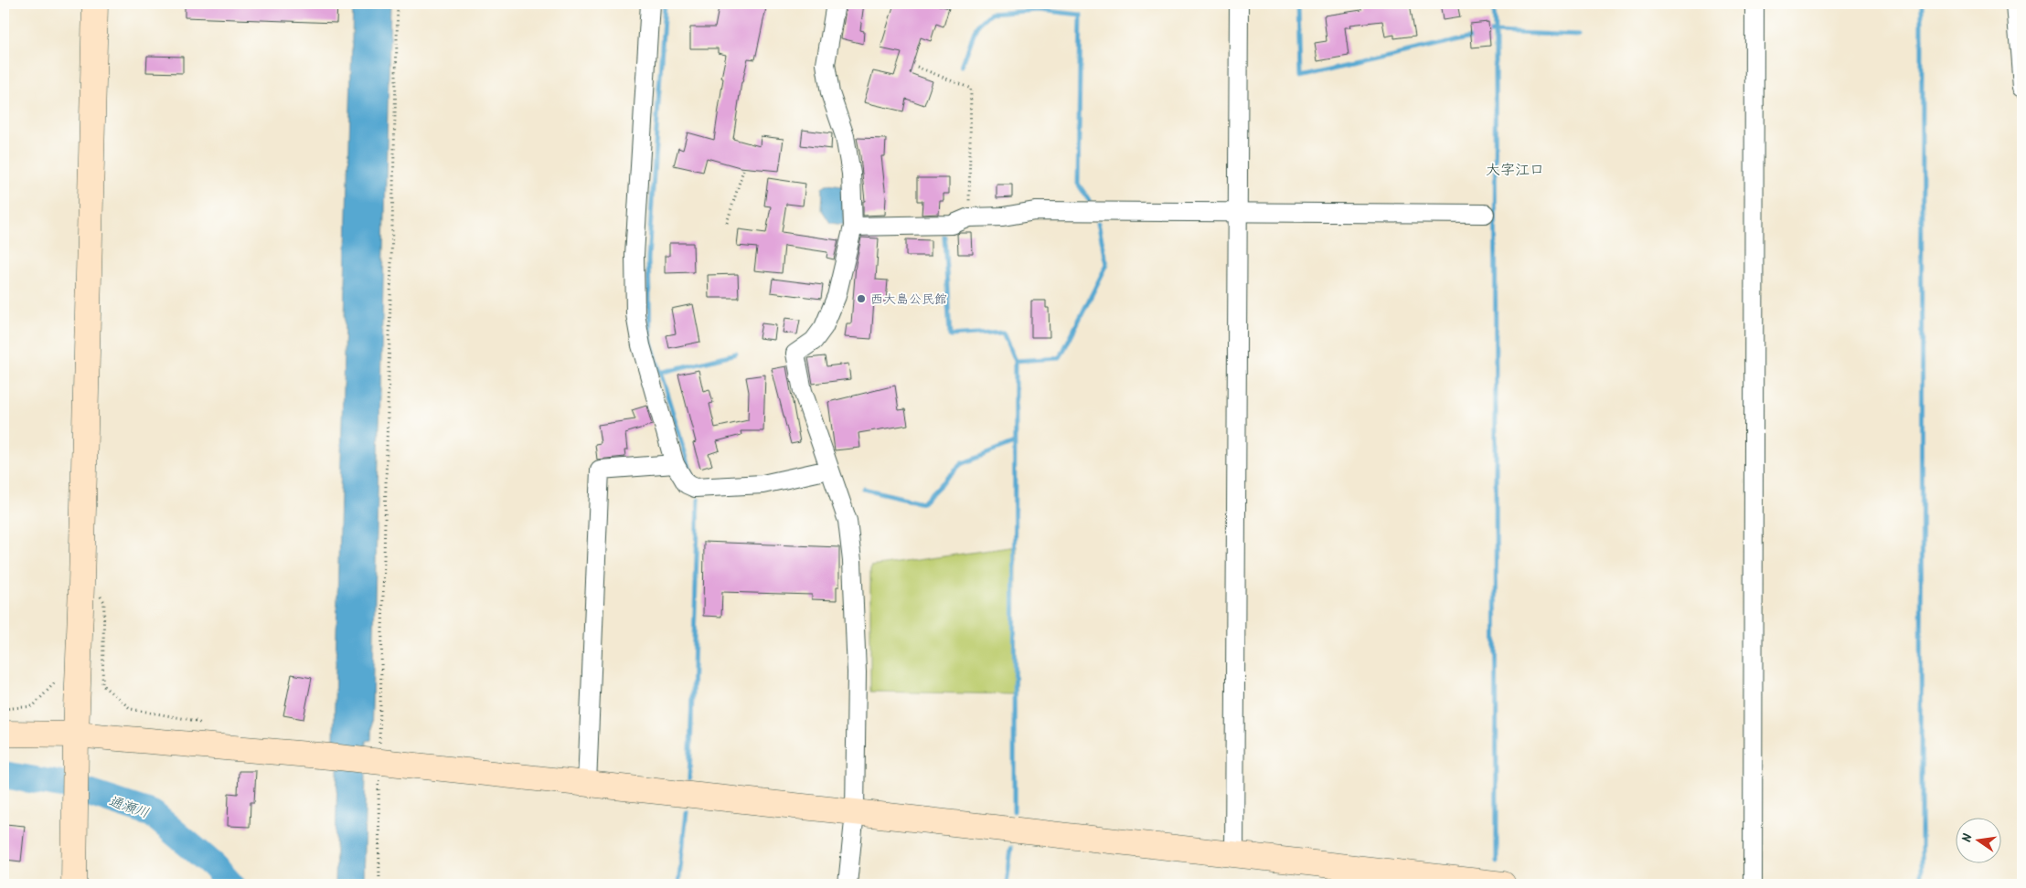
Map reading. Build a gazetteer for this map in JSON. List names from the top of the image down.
{
  "districts": ["大字江口"],
  "water": ["通瀬川"],
  "places": ["西大島公民館"],
  "north": "left"
}
